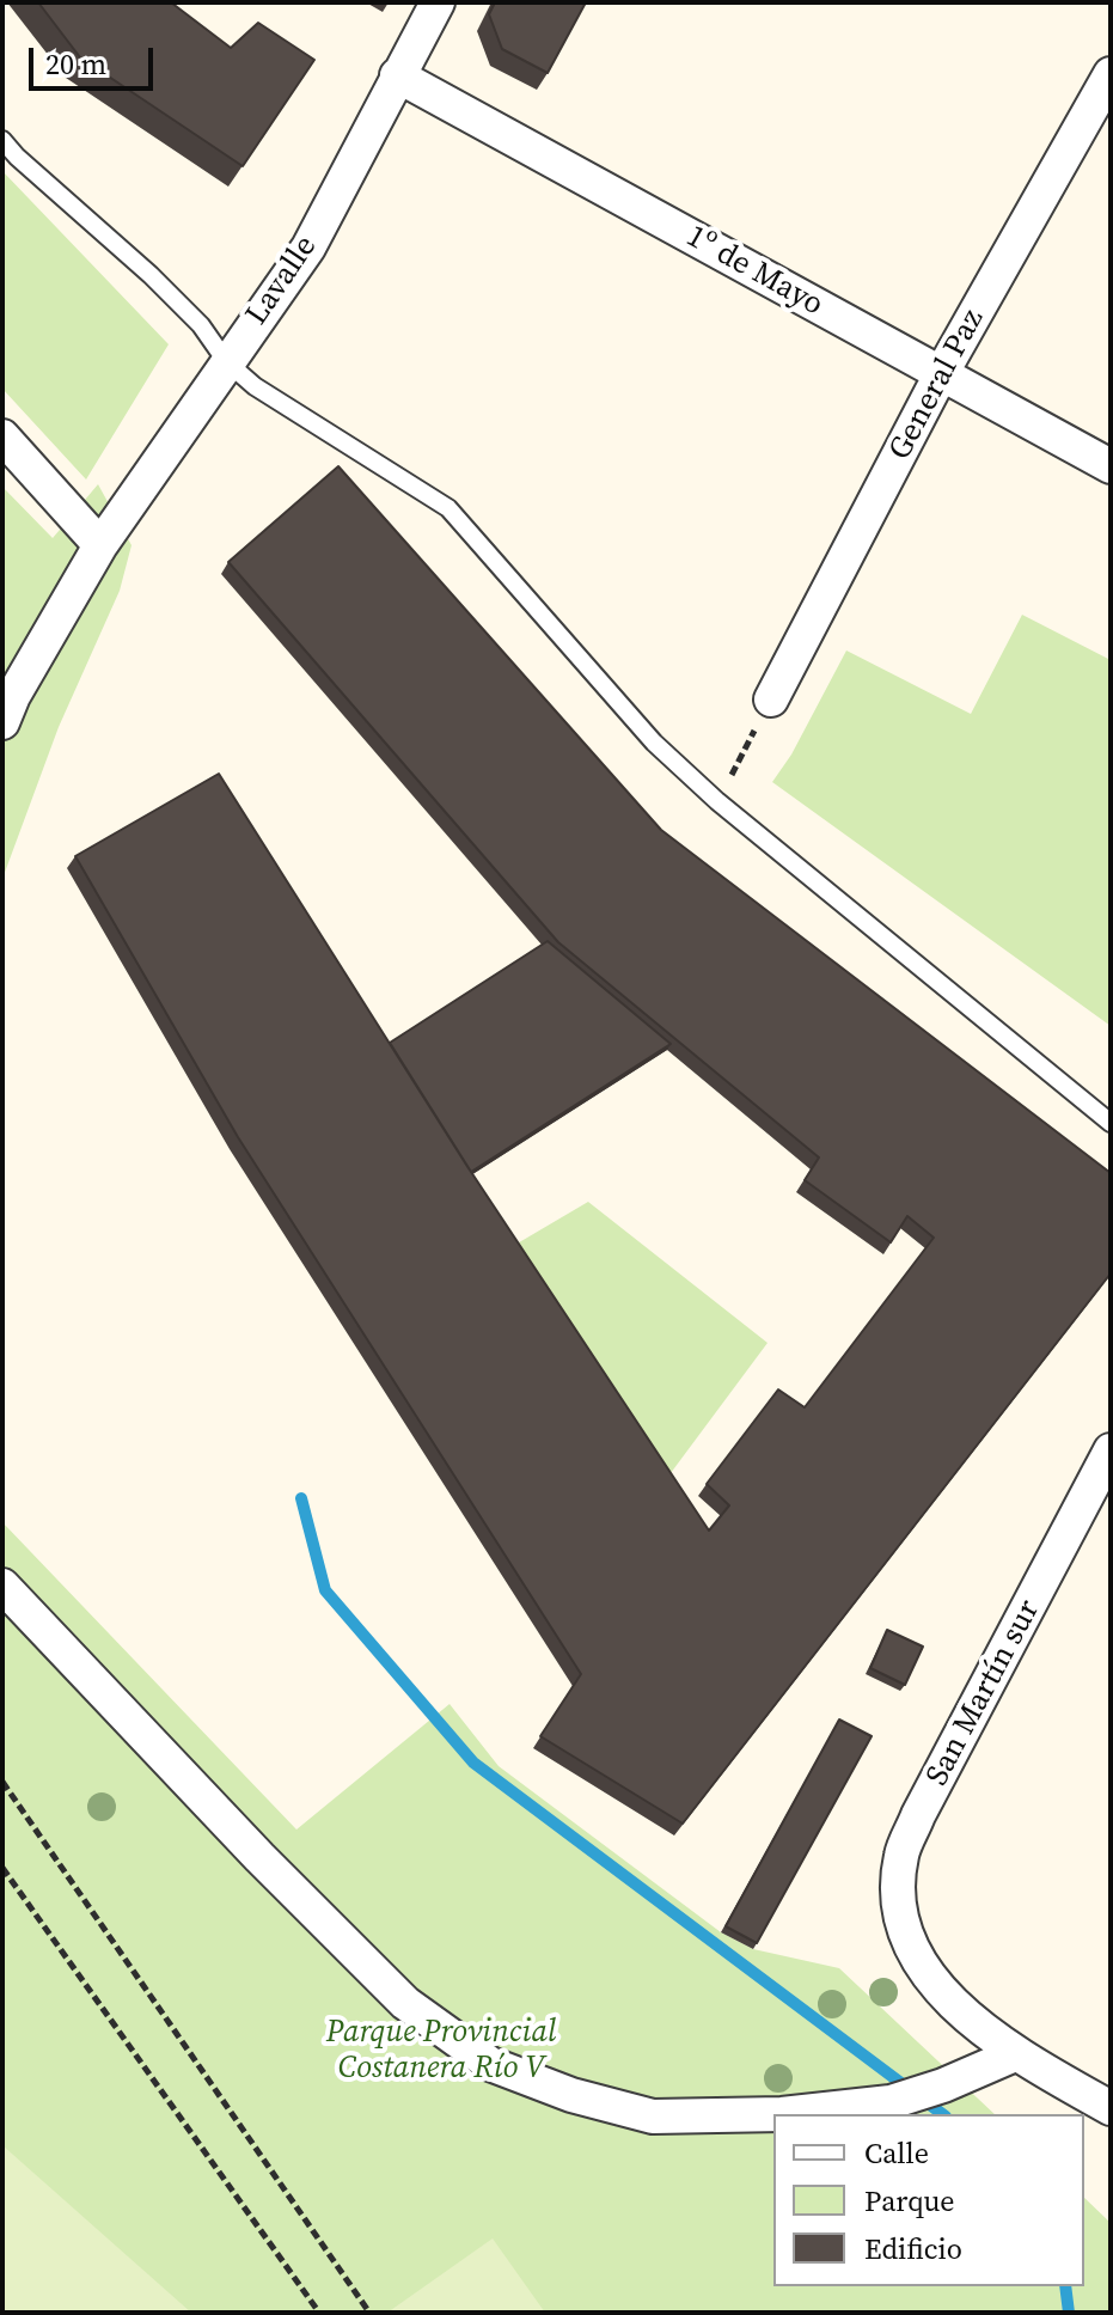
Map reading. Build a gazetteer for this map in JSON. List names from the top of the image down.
{
  "streets": {
    "street": [
      "1º de Mayo",
      "Lavalle",
      "General Paz",
      "San Martín sur"
    ]
  },
  "crossings": [
    ["1º de Mayo", "Lavalle"],
    ["1º de Mayo", "General Paz"]
  ],
  "parks": ["Parque Provincial Costanera Río V"],
  "legend": ["Calle", "Parque", "Edificio"],
  "scale_bar": "20 m"
}
